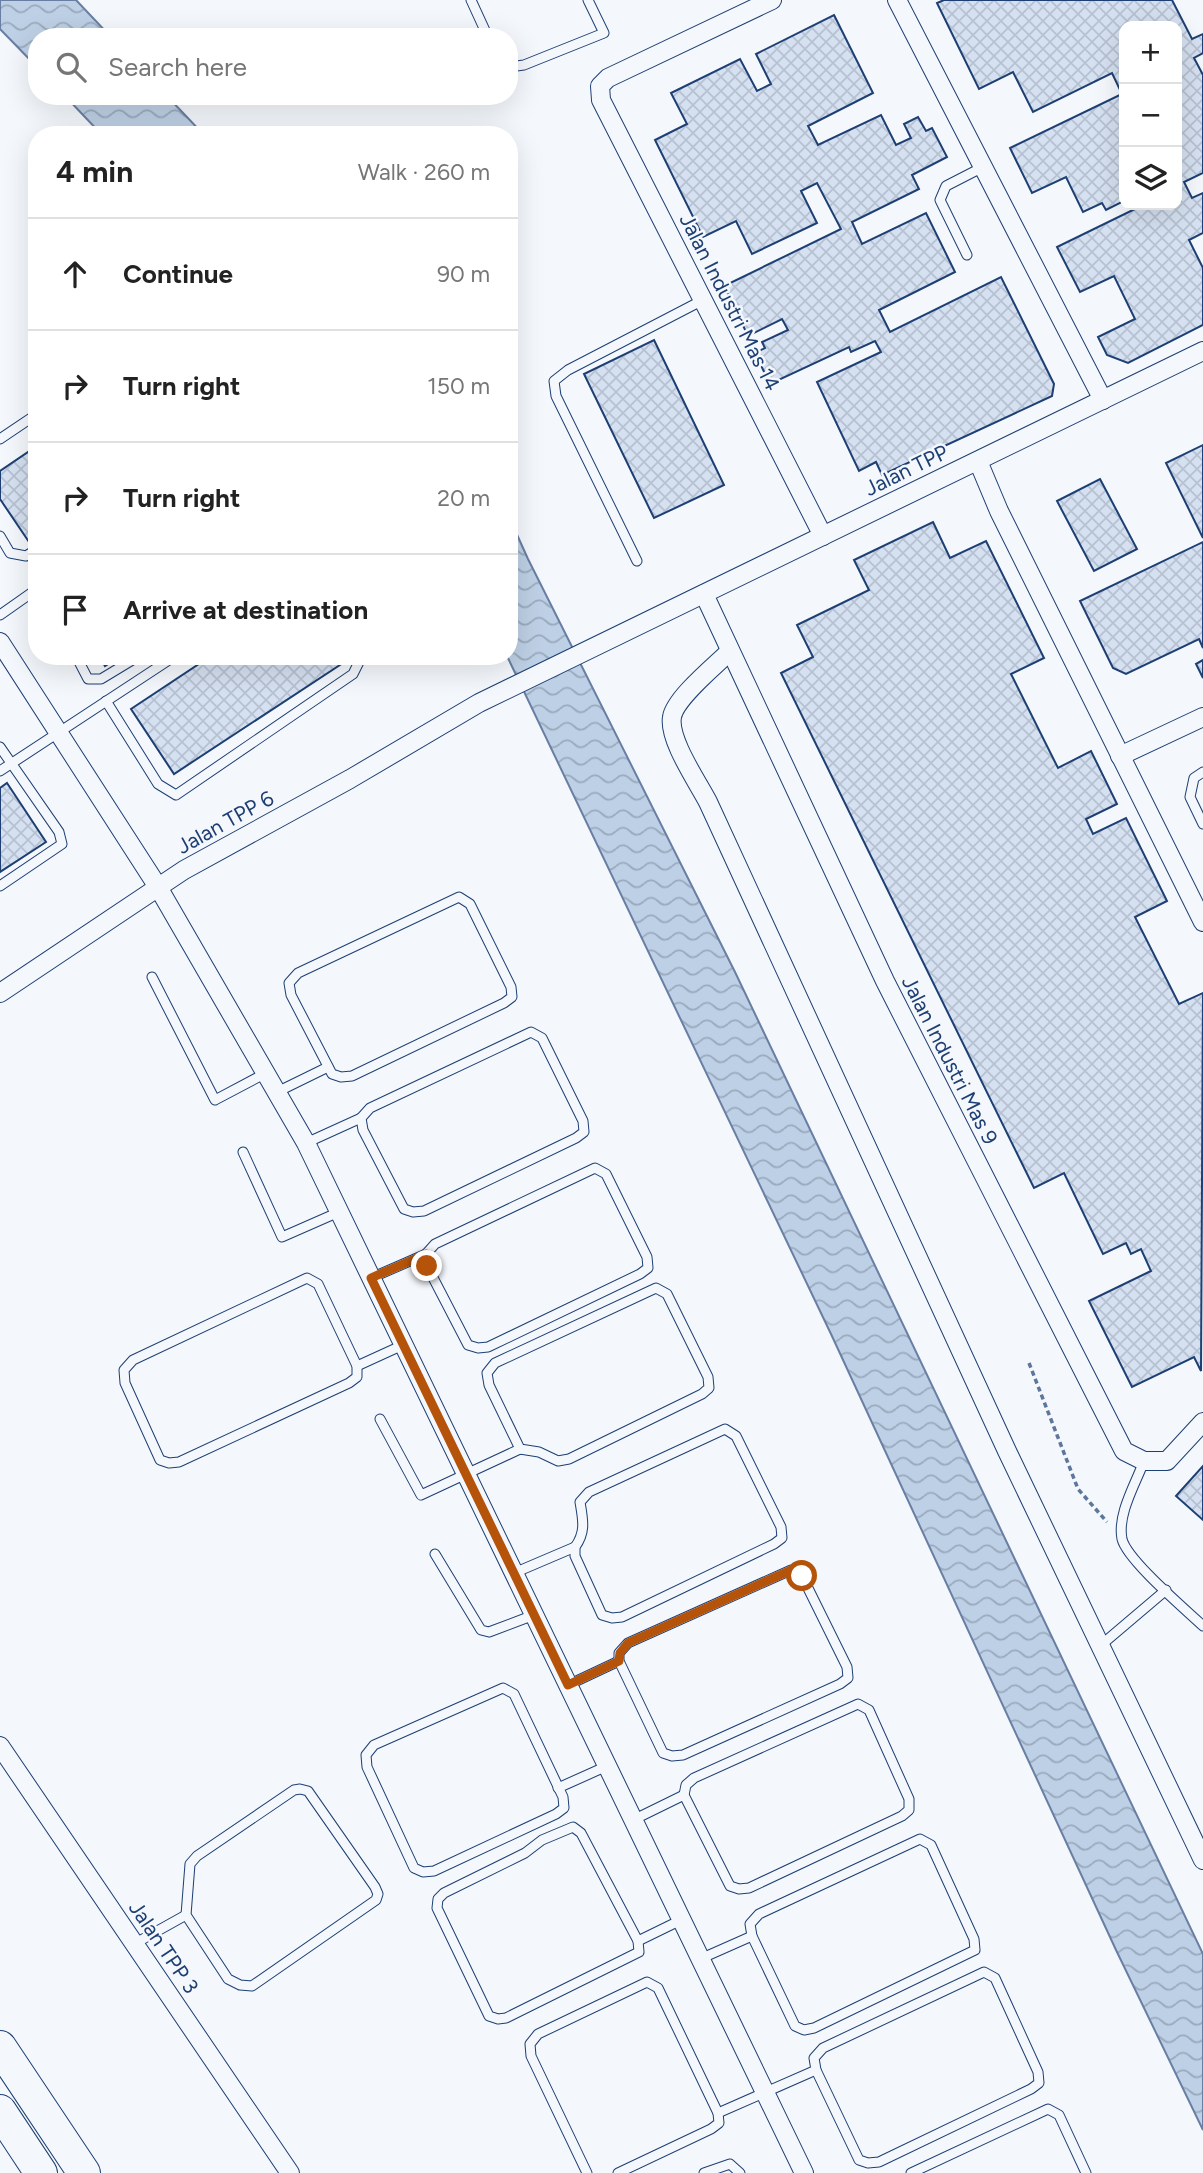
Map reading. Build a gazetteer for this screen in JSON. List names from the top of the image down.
{
  "streets": {
    "street": [
      "Jalan Industri Mas 14",
      "Jalan TPP",
      "Jalan TPP 6",
      "Jalan Industri Mas 9",
      "Jalan TPP 3"
    ]
  },
  "crossings": [
    ["Jalan Industri Mas 14", "Jalan TPP"],
    ["Jalan TPP", "Jalan TPP 6"],
    ["Jalan TPP", "Jalan Industri Mas 9"]
  ],
  "page": {
    "map_buttons": ["+", "−"],
    "search": "Search here",
    "heading": ["4 min", "Walk · 260 m"],
    "list": [
      ["Continue", "90 m"],
      ["Turn right", "150 m"],
      ["Turn right", "20 m"],
      "Arrive at destination"
    ]
  }
}
